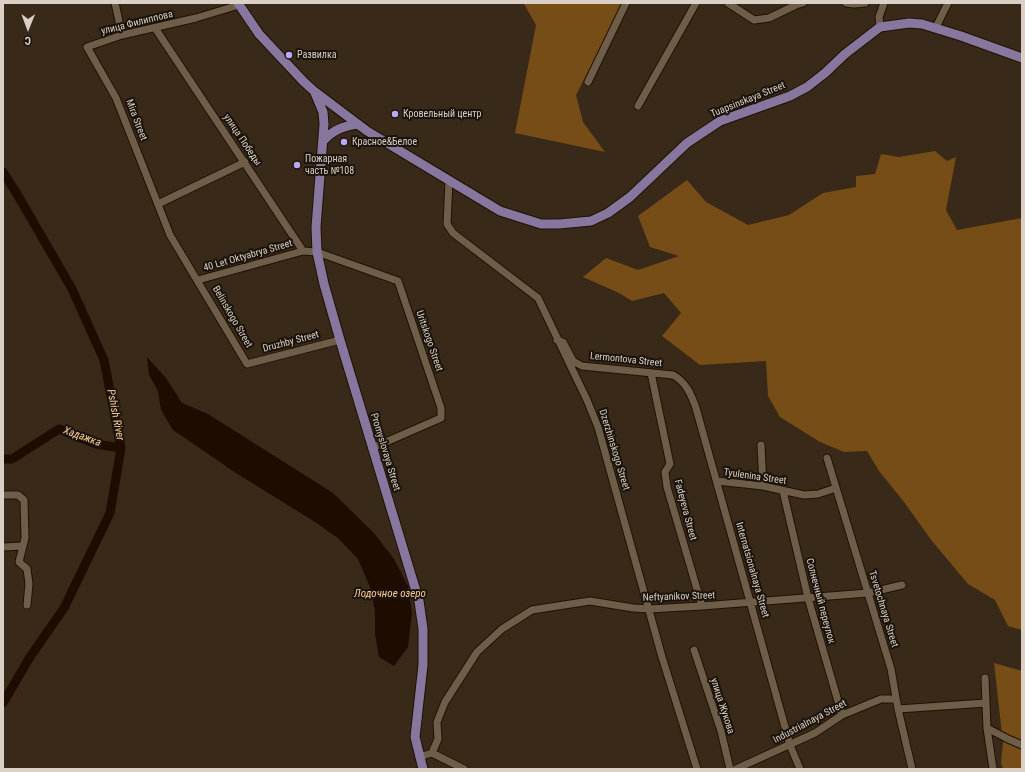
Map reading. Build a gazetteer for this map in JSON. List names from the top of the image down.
{
  "streets": {
    "main road": ["Tuapsinskaya Street", "Promyslovaya Street"],
    "street": [
      "улица Филиппова",
      "Mira Street",
      "улица Победы",
      "40 Let Oktyabrya Street",
      "Belinskogo Street",
      "Uritskogo Street",
      "Druzhby Street",
      "Lermontova Street",
      "Dzerzhinskogo Street",
      "Tyulenina Street",
      "Fadeyeva Street",
      "Internatsionalnaya Street",
      "Neftyanikov Street",
      "Солнечный переулок",
      "Tsvetochnaya Street",
      "улица Жукова",
      "Industrialnaya Street"
    ]
  },
  "crossings": [
    ["улица Филиппова", "Mira Street"],
    ["улица Филиппова", "улица Победы"],
    ["Tuapsinskaya Street", "Dzerzhinskogo Street"],
    ["Tuapsinskaya Street", "Promyslovaya Street"],
    ["Mira Street", "40 Let Oktyabrya Street"],
    ["Mira Street", "Belinskogo Street"],
    ["улица Победы", "40 Let Oktyabrya Street"],
    ["40 Let Oktyabrya Street", "Belinskogo Street"],
    ["Belinskogo Street", "Druzhby Street"],
    ["Uritskogo Street", "Promyslovaya Street"],
    ["Druzhby Street", "Promyslovaya Street"],
    ["Lermontova Street", "Dzerzhinskogo Street"],
    ["Lermontova Street", "Fadeyeva Street"],
    ["Lermontova Street", "Internatsionalnaya Street"],
    ["Dzerzhinskogo Street", "Neftyanikov Street"],
    ["Tyulenina Street", "Internatsionalnaya Street"],
    ["Tyulenina Street", "Солнечный переулок"],
    ["Tyulenina Street", "Tsvetochnaya Street"],
    ["Fadeyeva Street", "Neftyanikov Street"],
    ["Internatsionalnaya Street", "Neftyanikov Street"],
    ["Internatsionalnaya Street", "Industrialnaya Street"],
    ["Neftyanikov Street", "Солнечный переулок"],
    ["Neftyanikov Street", "Tsvetochnaya Street"],
    ["Солнечный переулок", "Industrialnaya Street"],
    ["Tsvetochnaya Street", "Industrialnaya Street"]
  ],
  "water": ["Pshish River", "Хадажка", "Лодочное озеро"],
  "places": [
    "Развилка",
    "Кровельный центр",
    "Красное&Белое",
    "Пожарная часть №108"
  ],
  "north": "bottom"
}
